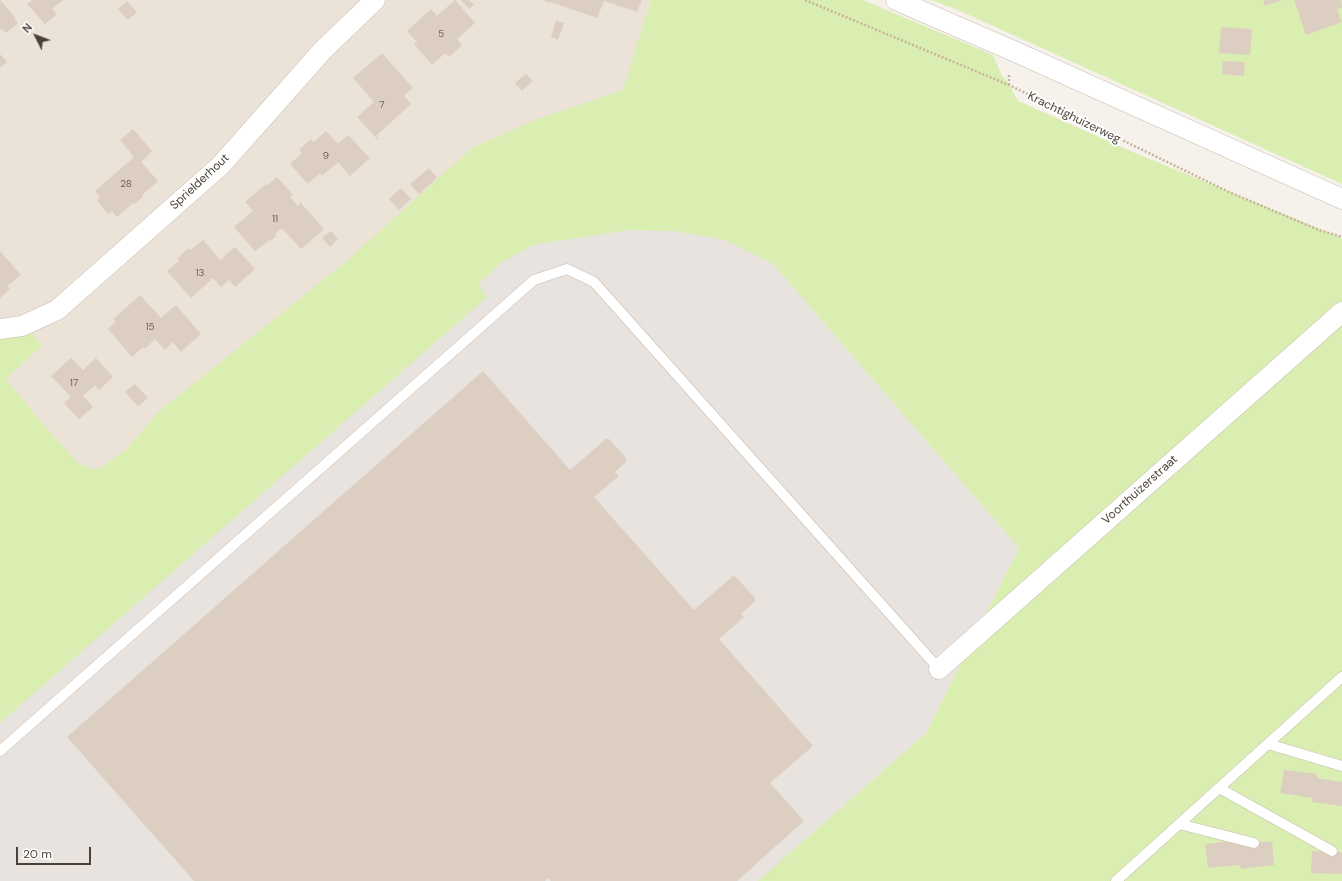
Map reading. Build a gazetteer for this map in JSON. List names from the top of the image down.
{
  "streets": {
    "street": ["Sprielderhout", "Voorthuizerstraat"],
    "path": ["Krachtighuizerweg"]
  },
  "house_numbers": [
    "5",
    "7",
    "9",
    "28",
    "11",
    "13",
    "15",
    "17"
  ],
  "scale_bar": "20 m",
  "north": "top left"
}
